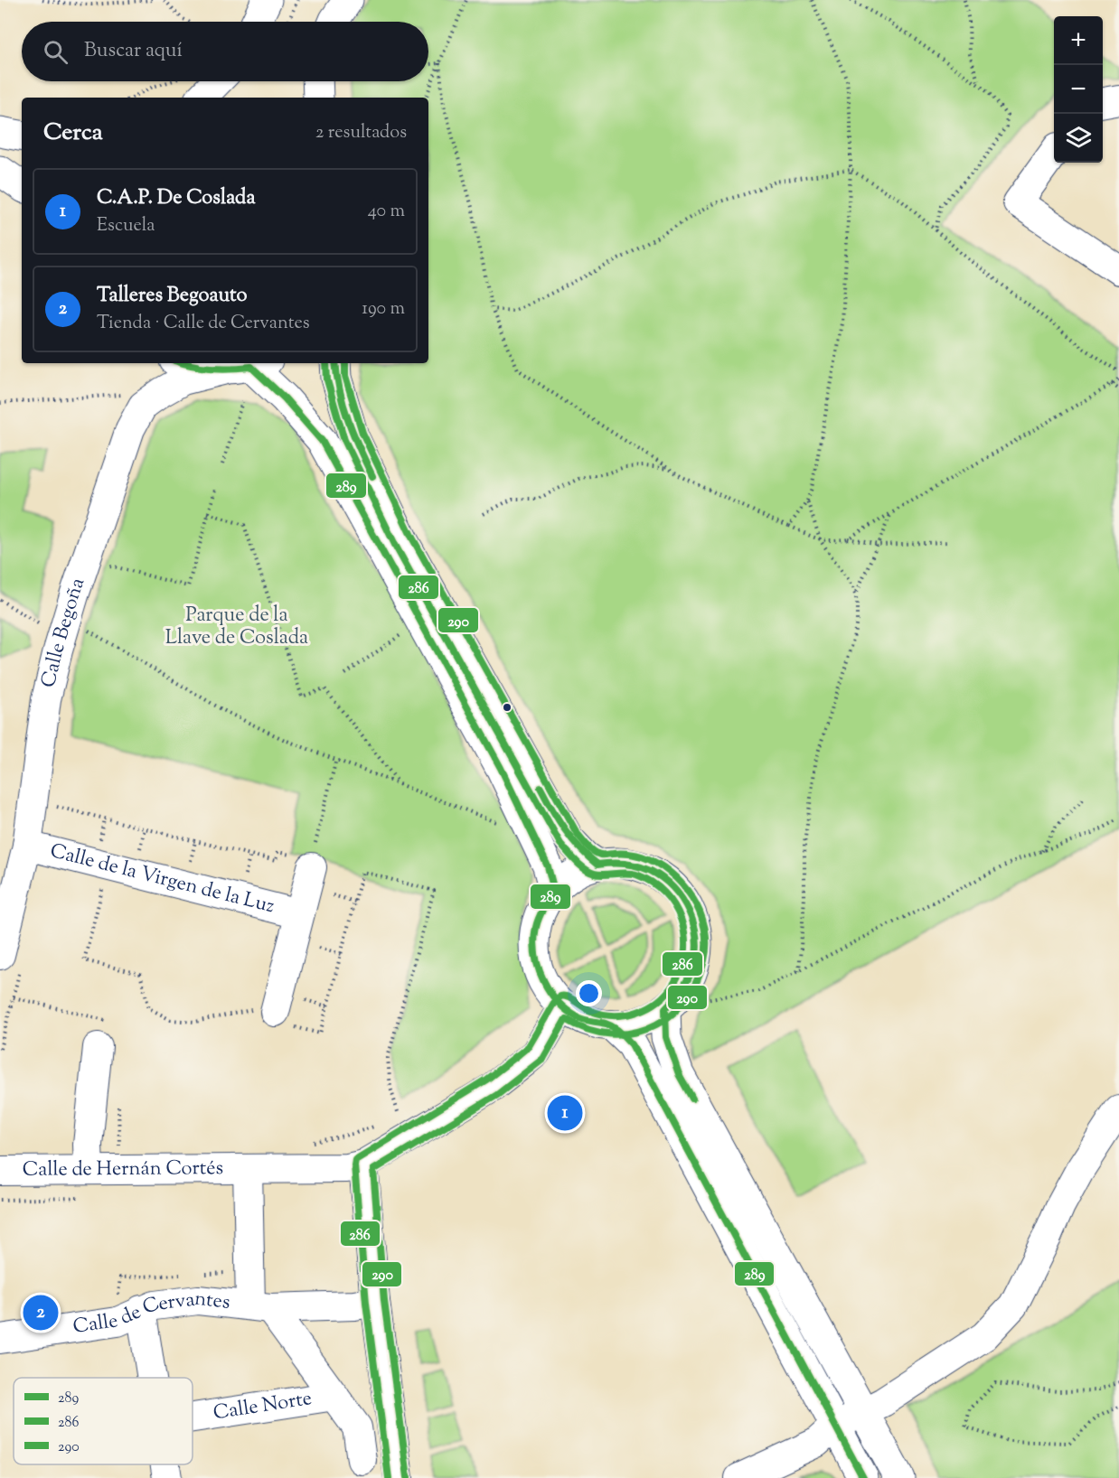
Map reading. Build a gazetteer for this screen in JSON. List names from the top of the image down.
{
  "streets": {
    "street": [
      "Calle Begoña",
      "Calle de la Virgen de la Luz",
      "Calle de Hernán Cortés",
      "Calle de Cervantes",
      "Calle Norte"
    ]
  },
  "crossings": [
    ["Calle Begoña", "Calle de la Virgen de la Luz"],
    ["Calle de Hernán Cortés", "Calle de Cervantes"]
  ],
  "parks": ["Parque de la Llave de Coslada"],
  "lines": ["transit line 289", "transit line 286", "transit line 290"],
  "legend": ["289", "286", "290"],
  "page": {
    "map_buttons": ["+", "−"],
    "search": "Buscar aquí",
    "heading": ["Cerca", "2 resultados"],
    "list": [
      {
        "mark": "1",
        "name": "C.A.P. De Coslada",
        "note": "Escuela",
        "value": "40 m"
      },
      {
        "mark": "2",
        "name": "Talleres Begoauto",
        "note": "Tienda · Calle de Cervantes",
        "value": "190 m"
      }
    ],
    "pins": ["1", "2"]
  }
}
